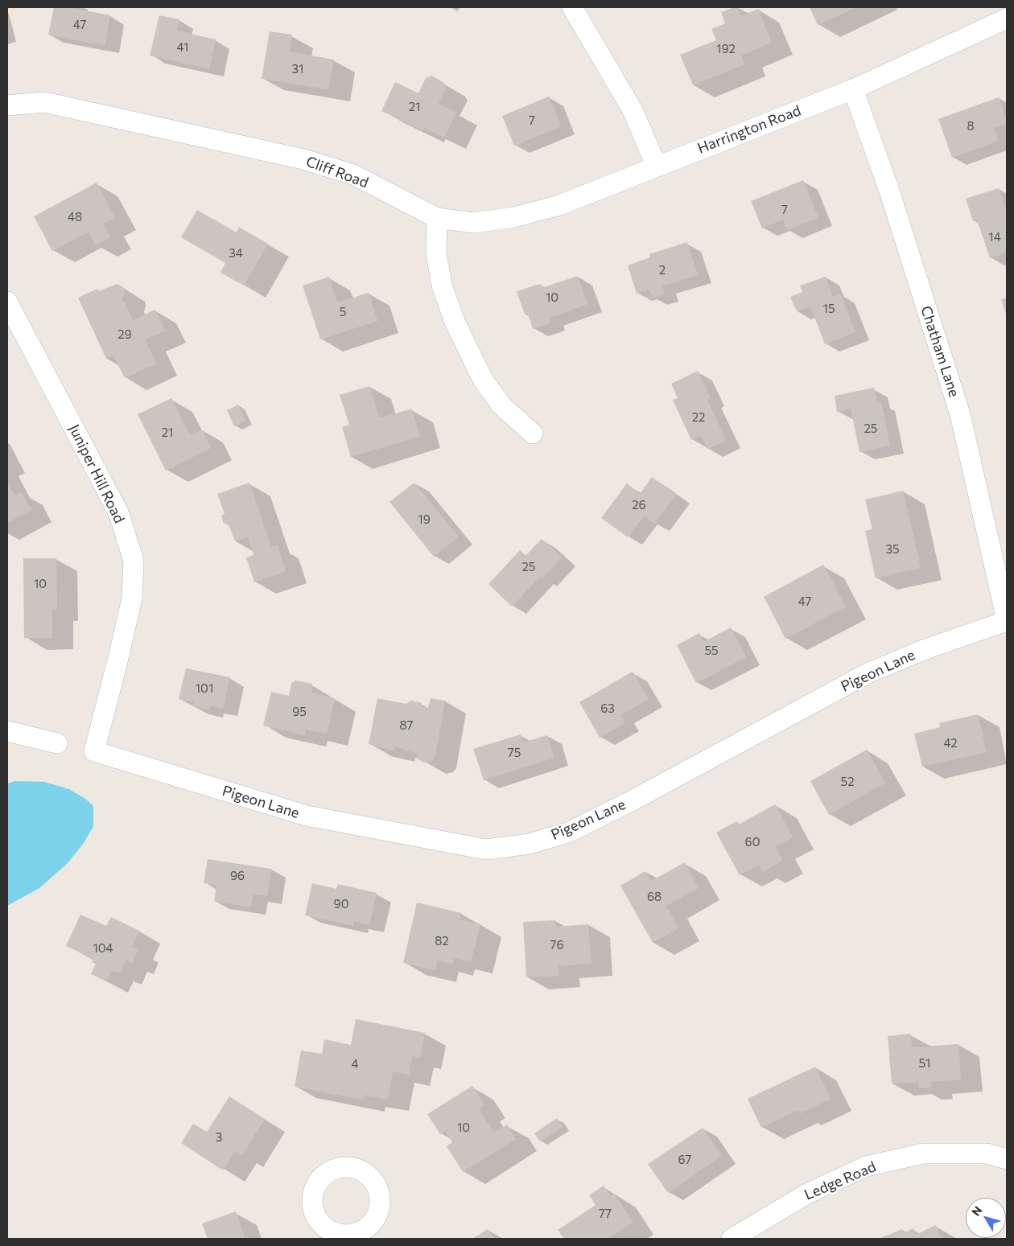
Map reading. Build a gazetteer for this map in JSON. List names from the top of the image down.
{
  "streets": {
    "street": [
      "Harrington Road",
      "Cliff Road",
      "Chatham Lane",
      "Juniper Hill Road",
      "Pigeon Lane",
      "Ledge Road"
    ]
  },
  "crossings": [
    ["Harrington Road", "Cliff Road"],
    ["Harrington Road", "Chatham Lane"],
    ["Chatham Lane", "Pigeon Lane"],
    ["Juniper Hill Road", "Pigeon Lane"]
  ],
  "house_numbers": [
    "47",
    "41",
    "192",
    "31",
    "21",
    "7",
    "8",
    "7",
    "48",
    "14",
    "34",
    "2",
    "10",
    "15",
    "5",
    "29",
    "22",
    "25",
    "21",
    "26",
    "19",
    "35",
    "25",
    "10",
    "47",
    "55",
    "101",
    "63",
    "95",
    "87",
    "42",
    "75",
    "52",
    "60",
    "96",
    "68",
    "90",
    "82",
    "76",
    "104",
    "51",
    "4",
    "10",
    "3",
    "67",
    "77"
  ],
  "north": "top left"
}
